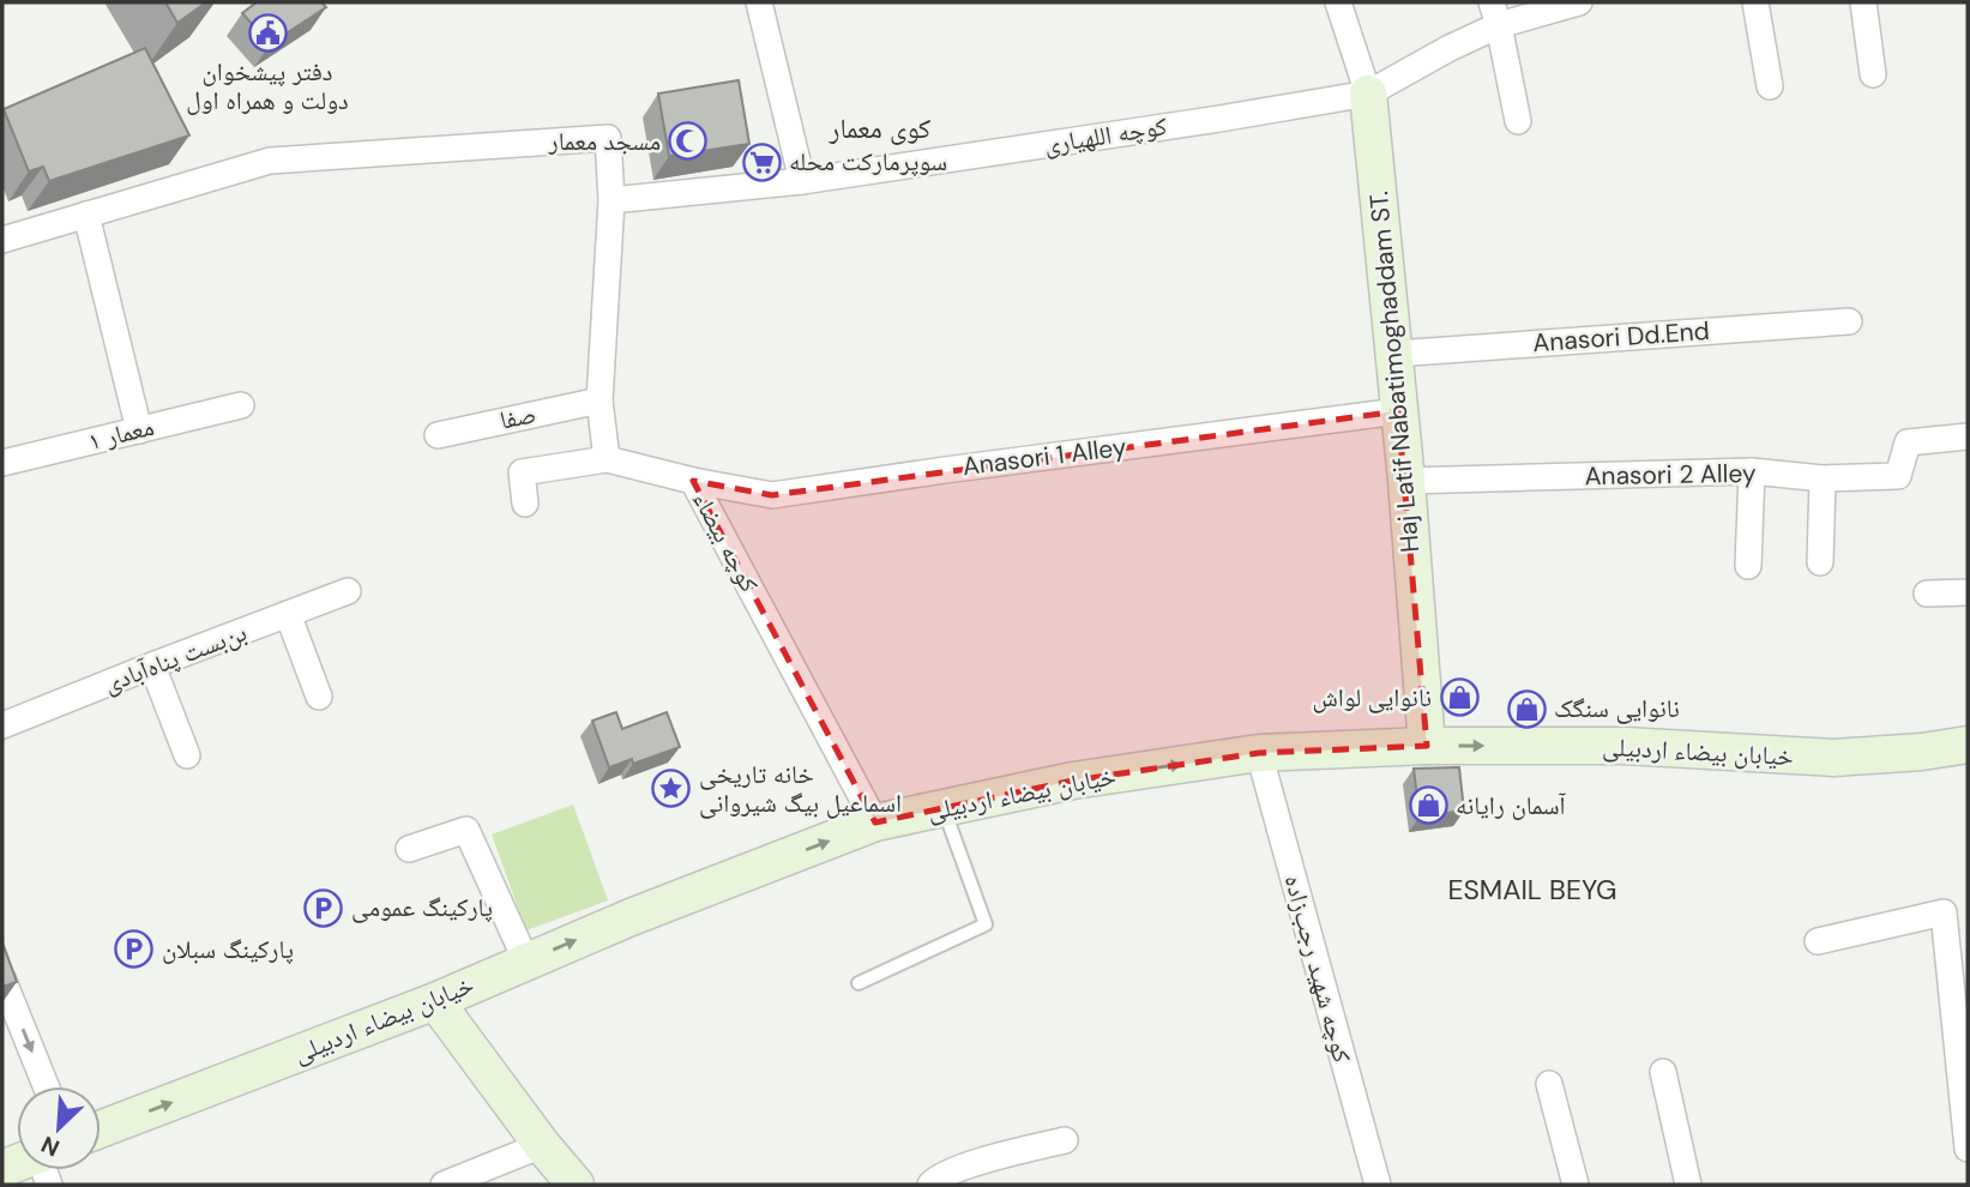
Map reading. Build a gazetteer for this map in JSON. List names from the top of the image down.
{
  "streets": {
    "street": [
      "کوچه اللهیاری",
      "Anasori Dd.End",
      "Haj Latif Nabatimoghaddam ST.",
      "صفا",
      "معمار ۱",
      "Anasori 1 Alley",
      "Anasori 2 Alley",
      "کوچه بیضاء",
      "بن‌بست پناه‌آبادی",
      "خیابان بیضاء اردبیلی",
      "کوچه شهید رجب‌زاده"
    ]
  },
  "crossings": [
    ["کوچه اللهیاری", "Haj Latif Nabatimoghaddam ST."],
    ["Anasori Dd.End", "Haj Latif Nabatimoghaddam ST."],
    ["Haj Latif Nabatimoghaddam ST.", "Anasori 1 Alley"],
    ["Haj Latif Nabatimoghaddam ST.", "Anasori 2 Alley"],
    ["Haj Latif Nabatimoghaddam ST.", "خیابان بیضاء اردبیلی"],
    ["Anasori 1 Alley", "کوچه بیضاء"],
    ["کوچه بیضاء", "خیابان بیضاء اردبیلی"],
    ["خیابان بیضاء اردبیلی", "کوچه شهید رجب‌زاده"]
  ],
  "one_way": ["خیابان بیضاء اردبیلی"],
  "districts": ["کوی معمار", "ESMAIL BEYG"],
  "places": {
    "public building": ["دفتر پیشخوان دولت و همراه اول"],
    "mosque": ["مسجد معمار"],
    "supermarket": ["سوپرمارکت محله"],
    "shop": ["نانوایی لواش", "نانوایی سنگک", "آسمان رایانه"],
    "place": ["خانه تاریخی اسماعیل بیگ شیروانی"],
    "parking": ["پارکینگ عمومی", "پارکینگ سبلان"]
  },
  "north": "bottom left"
}
